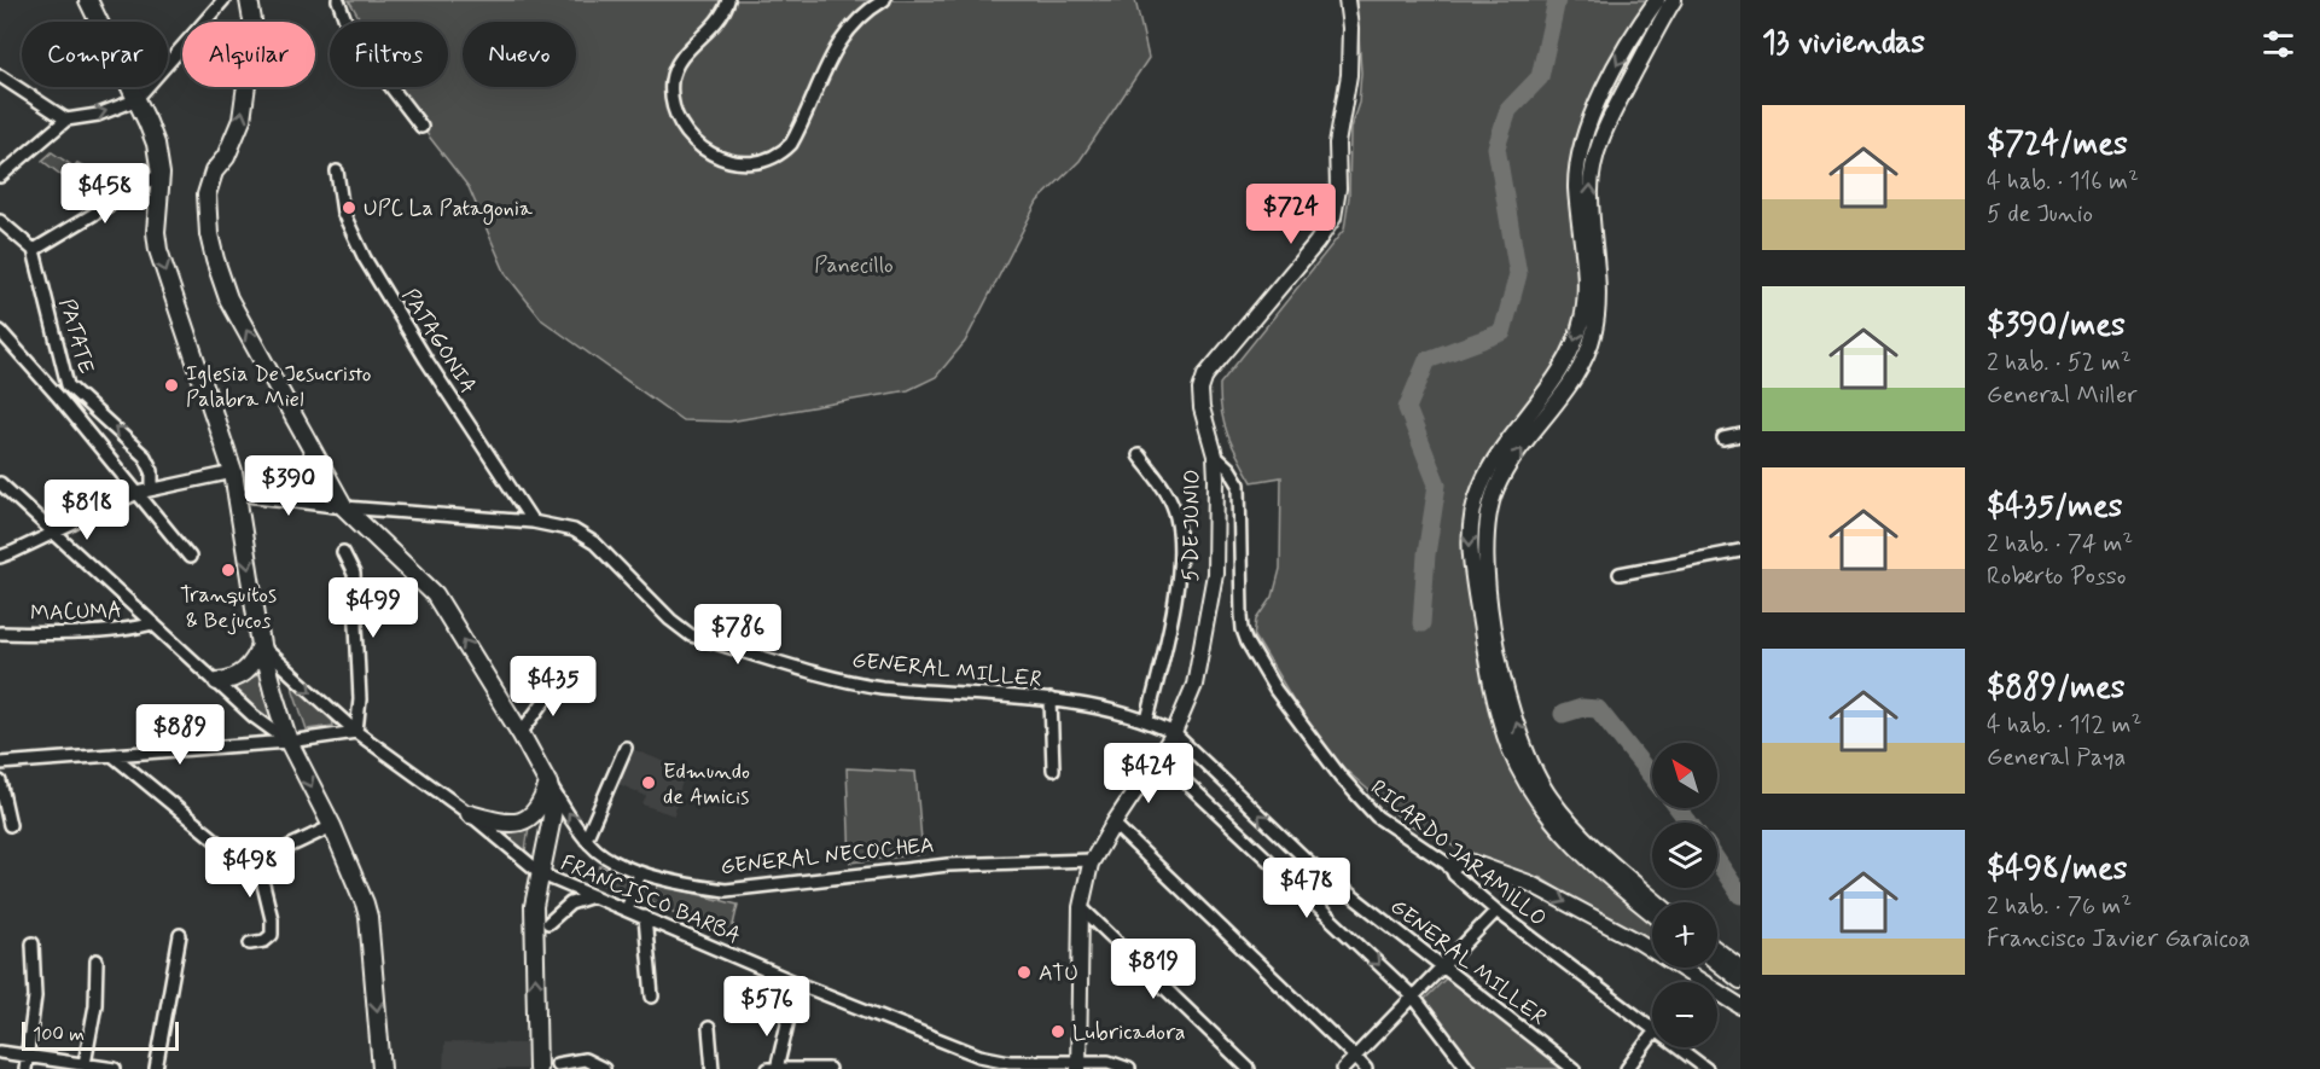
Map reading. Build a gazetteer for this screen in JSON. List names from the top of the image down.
{
  "streets": {
    "main road": ["5 DE JUNIO", "GENERAL NECOCHEA"],
    "street": [
      "PATATE",
      "PATAGONIA",
      "MACUMA",
      "GENERAL MILLER",
      "RICARDO JARAMILLO",
      "FRANCISCO BARBA"
    ]
  },
  "crossings": [
    ["PATAGONIA", "GENERAL MILLER"],
    ["5 DE JUNIO", "GENERAL MILLER"],
    ["5 DE JUNIO", "RICARDO JARAMILLO"],
    ["5 DE JUNIO", "GENERAL NECOCHEA"],
    ["5 DE JUNIO", "FRANCISCO BARBA"],
    ["GENERAL MILLER", "GENERAL NECOCHEA"]
  ],
  "parks": ["Panecillo"],
  "places": [
    "UPC La Patagonia",
    "Iglesia De Jesucristo Palabra Miel",
    "Tranquitos & Bejucos",
    "Edmundo de Amicis",
    "ATU",
    "Lubricadora"
  ],
  "scale_bar": "100 m",
  "north": "top left",
  "page": {
    "heading": "13 viviendas",
    "chip": [
      "Comprar",
      "Alquilar",
      "Filtros",
      "Nuevo"
    ],
    "list": [
      {
        "name": "$724/mes",
        "note": "4 hab. · 116 m² · 5 de Junio"
      },
      {
        "name": "$390/mes",
        "note": "2 hab. · 52 m² · General Miller"
      },
      {
        "name": "$435/mes",
        "note": "2 hab. · 74 m² · Roberto Posso"
      },
      {
        "name": "$889/mes",
        "note": "4 hab. · 112 m² · General Paya"
      },
      {
        "name": "$498/mes",
        "note": "2 hab. · 76 m² · Francisco Javier Garaicoa"
      }
    ],
    "price": [
      "$458",
      "$724",
      "$390",
      "$818",
      "$499",
      "$786",
      "$435",
      "$889",
      "$424",
      "$498",
      "$478",
      "$819",
      "$576"
    ],
    "map_buttons": ["+", "−"],
    "scale": "100 m"
  }
}
